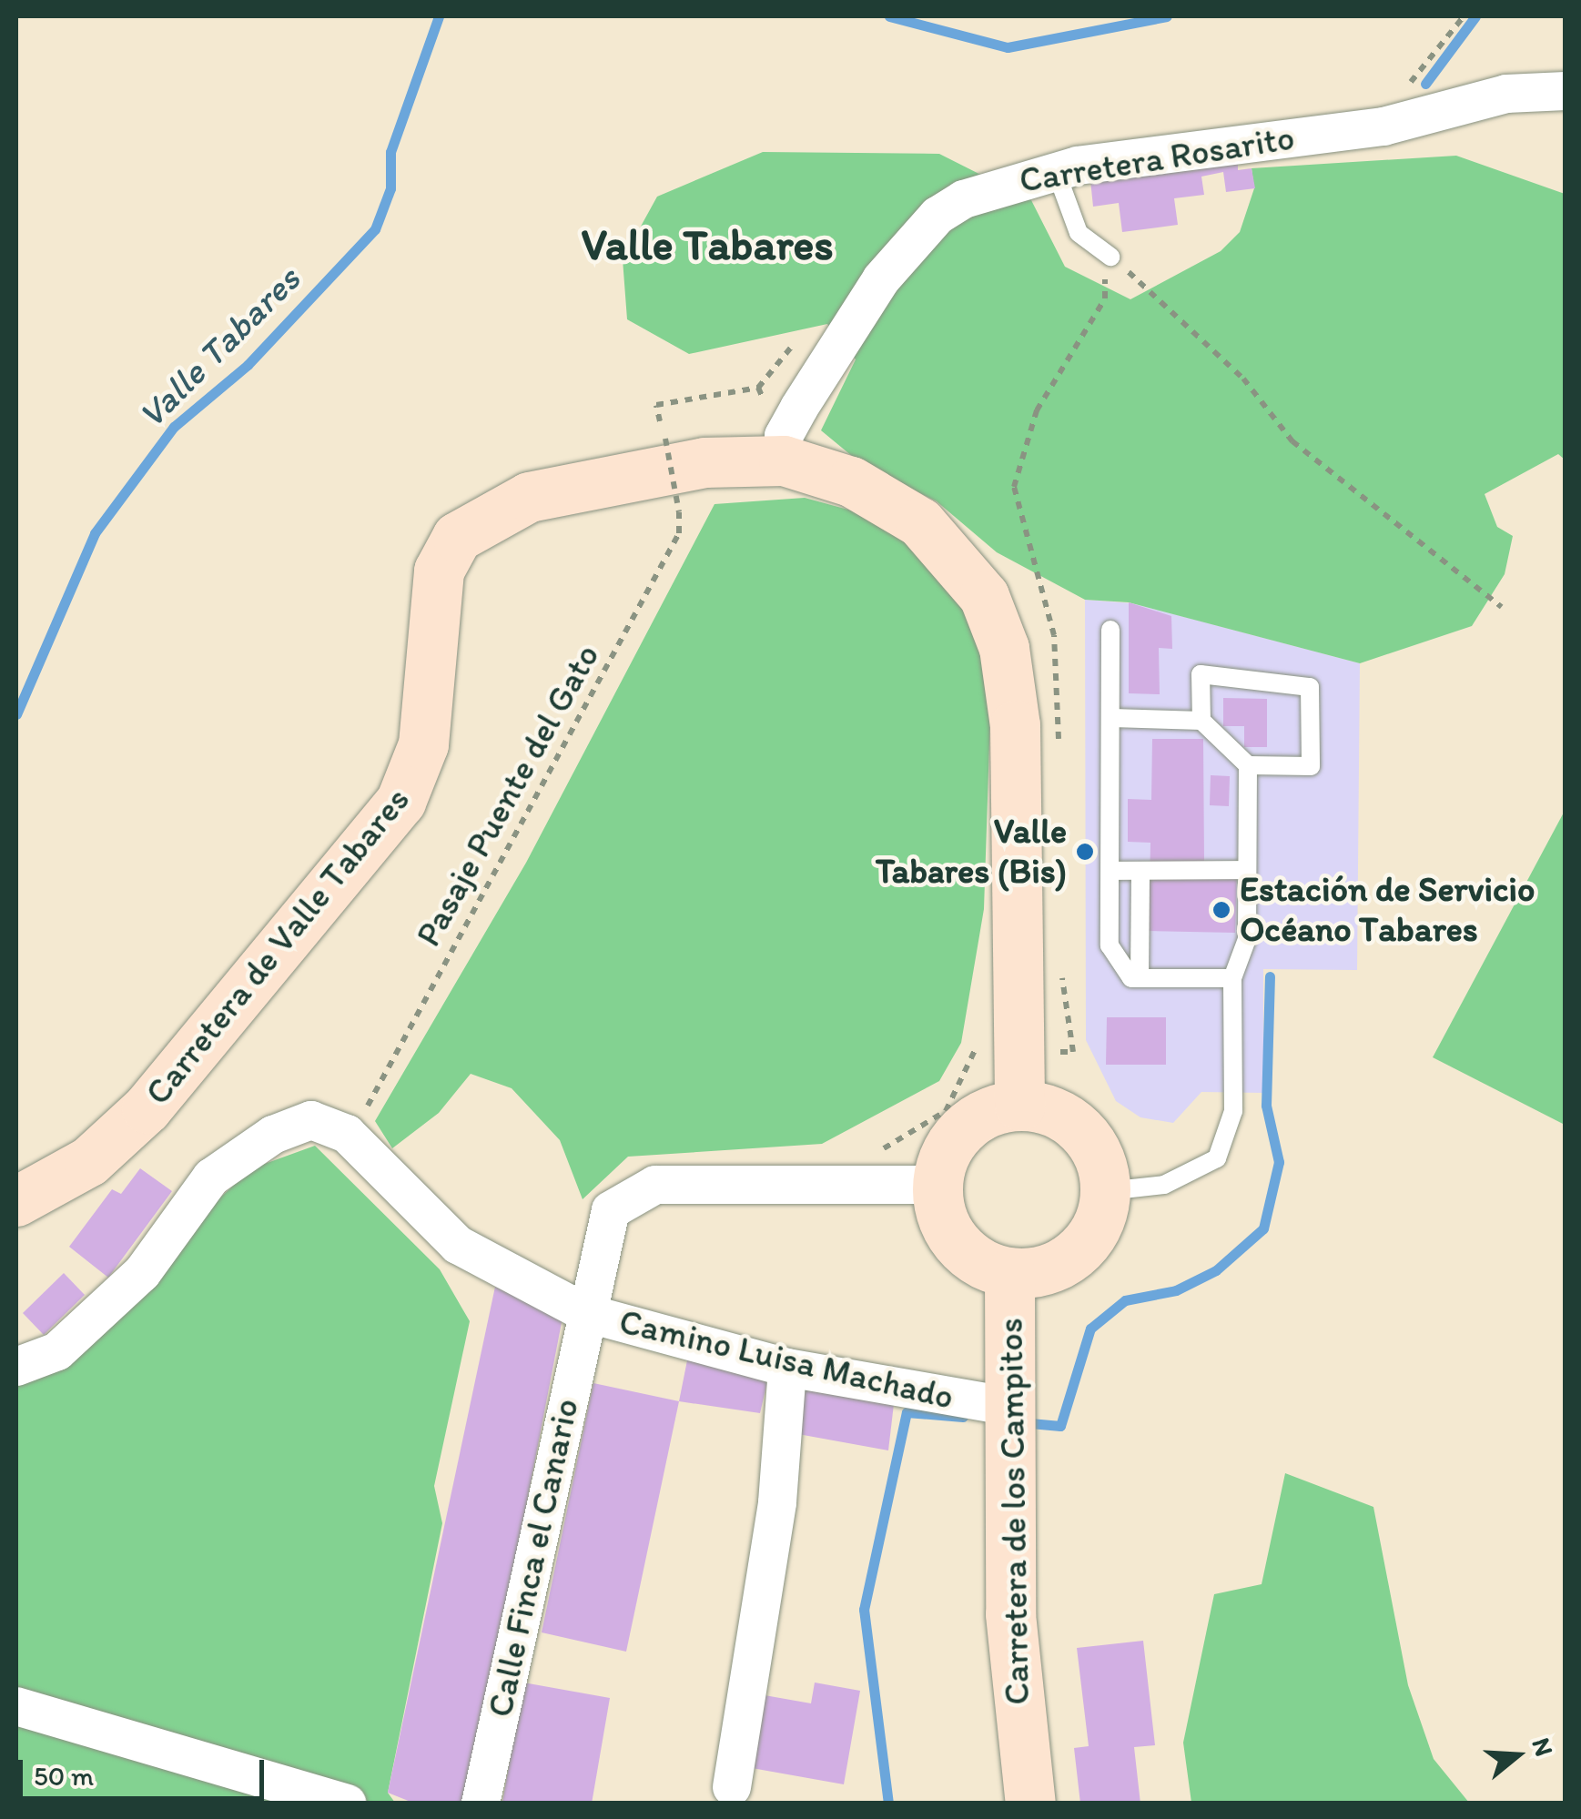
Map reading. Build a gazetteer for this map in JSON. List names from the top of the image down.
{
  "streets": {
    "main road": ["Carretera de Valle Tabares", "Carretera de los Campitos"],
    "street": ["Carretera Rosarito", "Camino Luisa Machado", "Calle Finca el Canario"],
    "path": ["Pasaje Puente del Gato"]
  },
  "crossings": [
    ["Carretera Rosarito", "Carretera de Valle Tabares"],
    ["Camino Luisa Machado", "Carretera de los Campitos"],
    ["Camino Luisa Machado", "Calle Finca el Canario"],
    ["Carretera de los Campitos", "Calle Finca el Canario"]
  ],
  "districts": ["Valle Tabares"],
  "water": ["Valle Tabares"],
  "places": ["Valle Tabares (Bis)", "Estación de Servicio Océano Tabares"],
  "scale_bar": "50 m",
  "north": "right"
}
